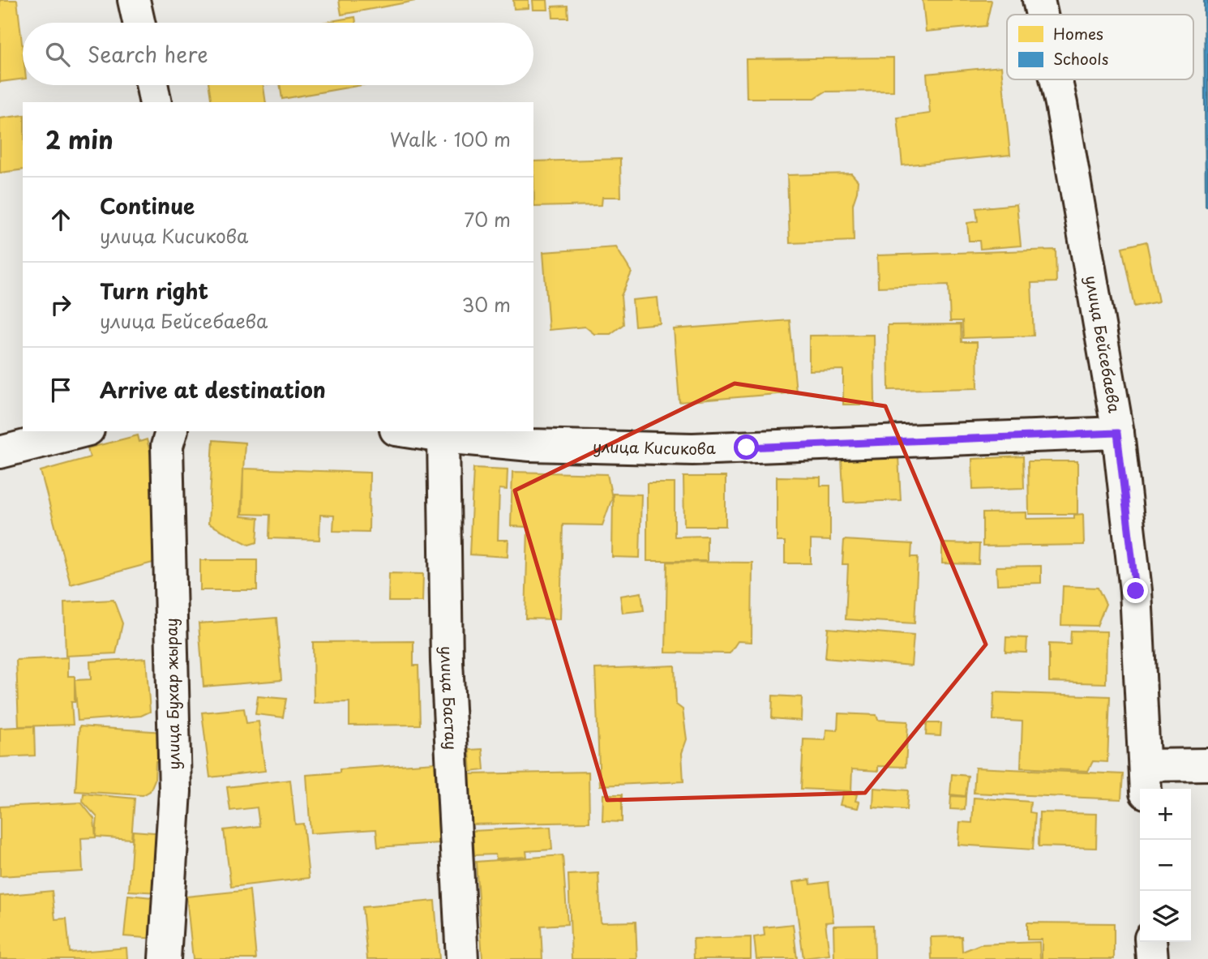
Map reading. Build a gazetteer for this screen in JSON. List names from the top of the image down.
{
  "streets": {
    "street": [
      "улица Бейсебаева",
      "улица Кисикова",
      "улица Бухар жырау",
      "улица Бастау"
    ]
  },
  "crossings": [
    ["улица Бейсебаева", "улица Кисикова"],
    ["улица Кисикова", "улица Бастау"]
  ],
  "legend": ["Homes", "Schools"],
  "page": {
    "search": "Search here",
    "heading": ["2 min", "Walk · 100 m"],
    "list": [
      ["Continue", "улица Кисикова", "70 m"],
      ["Turn right", "улица Бейсебаева", "30 m"],
      "Arrive at destination"
    ],
    "map_buttons": ["+", "−"]
  }
}
